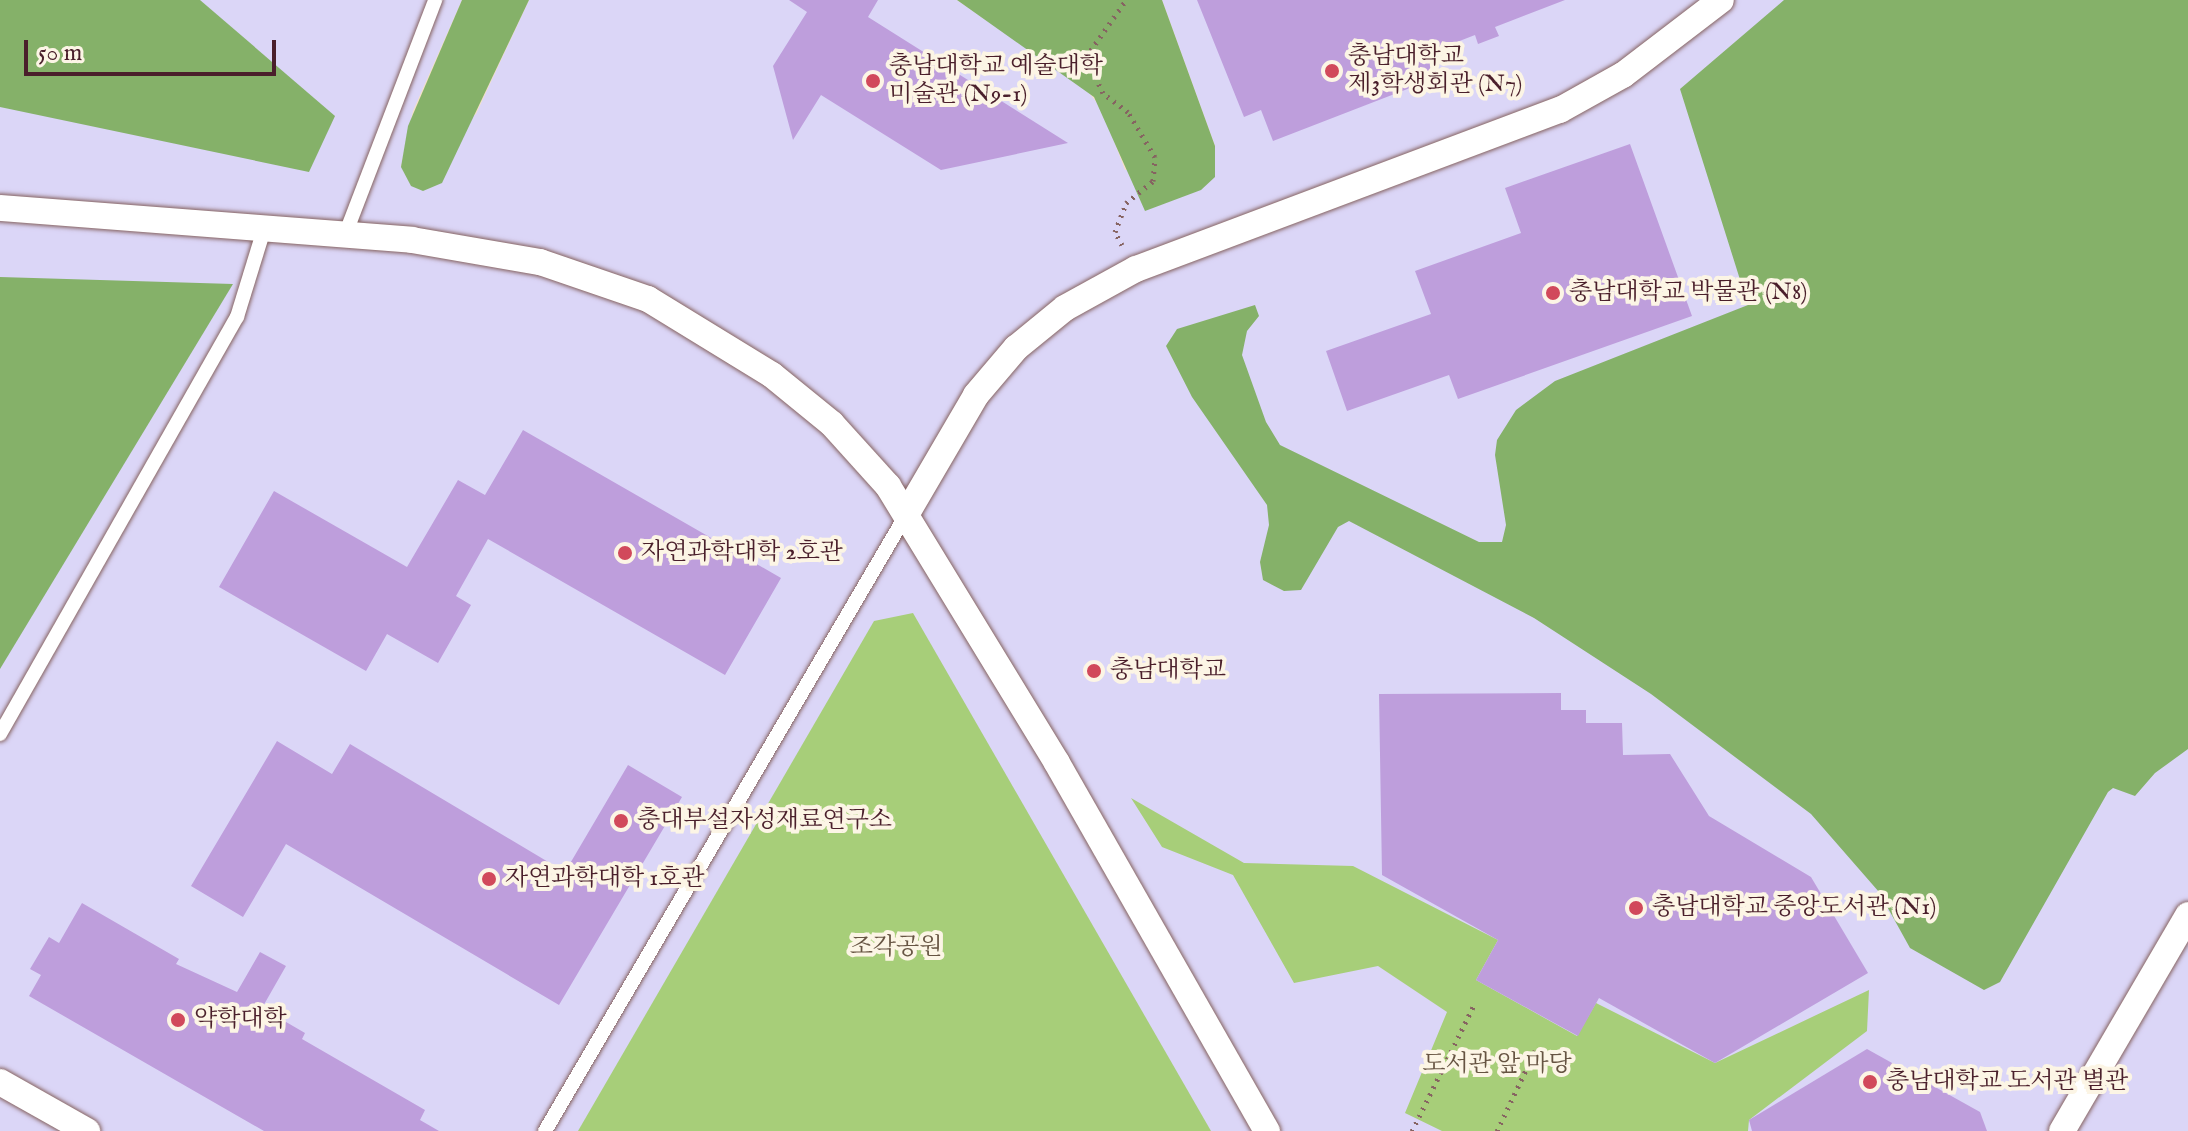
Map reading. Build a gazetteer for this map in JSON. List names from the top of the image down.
{
  "parks": ["조각공원", "도서관 앞 마당"],
  "places": [
    "충남대학교 제3학생회관 (N7)",
    "충남대학교 예술대학 미술관 (N9-1)",
    "충남대학교 박물관 (N8)",
    "자연과학대학 2호관",
    "충남대학교",
    "충대부설자성재료연구소",
    "자연과학대학 1호관",
    "충남대학교 중앙도서관 (N1)",
    "약학대학",
    "충남대학교 도서관 별관"
  ],
  "scale_bar": "50 m"
}
